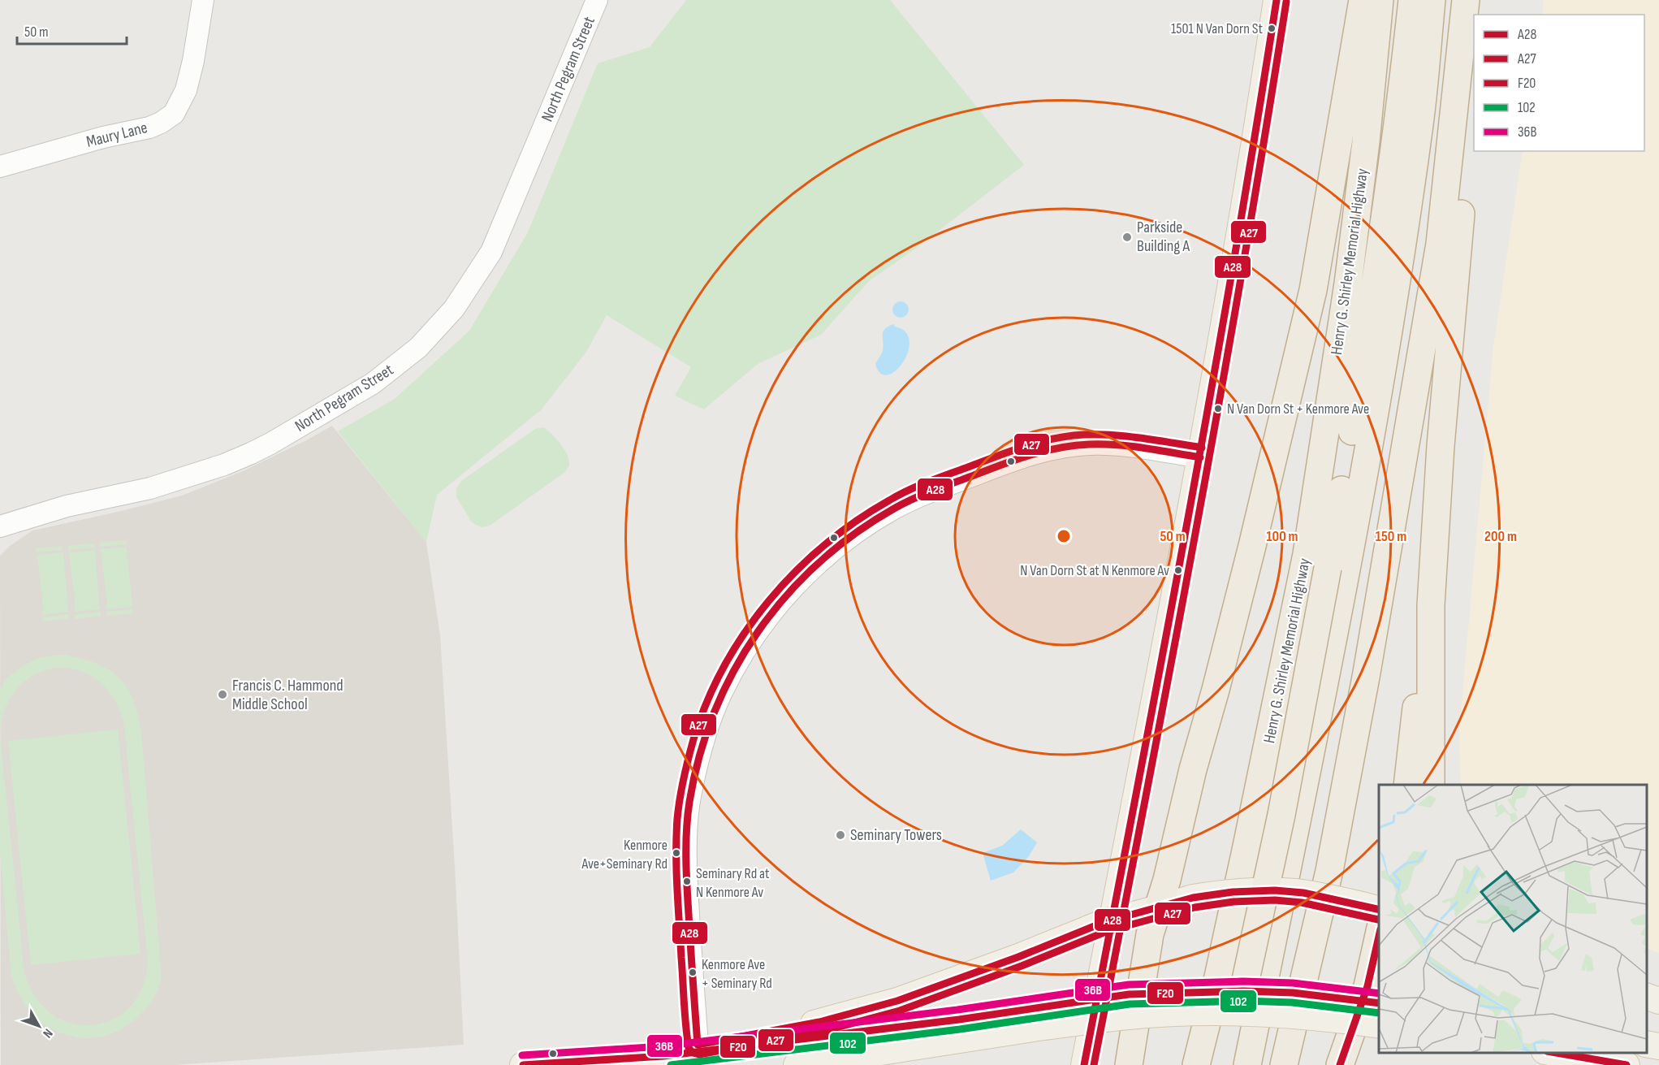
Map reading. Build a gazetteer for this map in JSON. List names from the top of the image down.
{
  "streets": {
    "highway": ["Henry G. Shirley Memorial Highway"],
    "street": ["North Pegram Street", "Maury Lane"]
  },
  "places": [
    "1501 N Van Dorn St",
    "Parkside Building A",
    "N Van Dorn St + Kenmore Ave",
    "N Van Dorn St at N Kenmore Av",
    "Francis C. Hammond Middle School",
    "Seminary Towers",
    "Kenmore Ave+Seminary Rd",
    "Seminary Rd at N Kenmore Av",
    "Kenmore Ave + Seminary Rd"
  ],
  "lines": [
    "transit line A28",
    "transit line A27",
    "transit line 36B",
    "transit line F20",
    "transit line 102"
  ],
  "legend": [
    "A28",
    "A27",
    "F20",
    "102",
    "36B"
  ],
  "scale_bar": "50 m",
  "north": "bottom right",
  "rings": [
    "50 m",
    "100 m",
    "150 m",
    "200 m"
  ]
}
